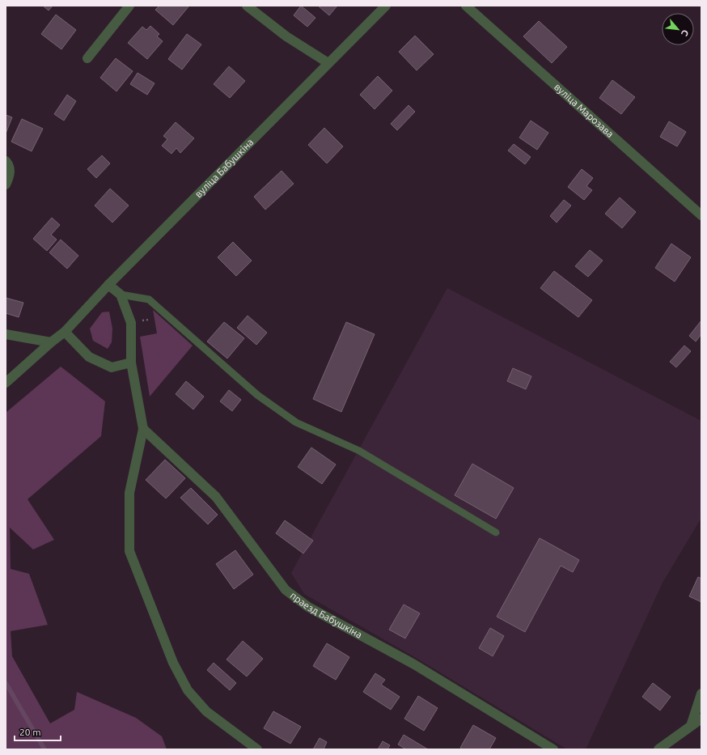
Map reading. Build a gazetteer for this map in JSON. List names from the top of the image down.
{
  "streets": {
    "street": ["вуліца Марозава", "вуліца Бабушкіна", "праезд Бабушкіна"]
  },
  "scale_bar": "20 m",
  "north": "bottom right"
}
